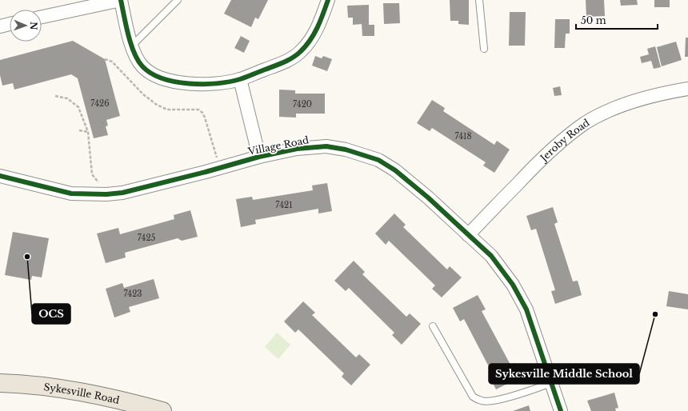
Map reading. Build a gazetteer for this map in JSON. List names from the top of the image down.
{
  "streets": {
    "main road": ["Sykesville Road"],
    "street": ["Jeroby Road", "Village Road"]
  },
  "crossings": [
    ["Jeroby Road", "Village Road"]
  ],
  "places": ["OCS", "Sykesville Middle School"],
  "house_numbers": [
    "7426",
    "7420",
    "7418",
    "7421",
    "7425",
    "7423"
  ],
  "scale_bar": "50 m",
  "north": "right"
}
